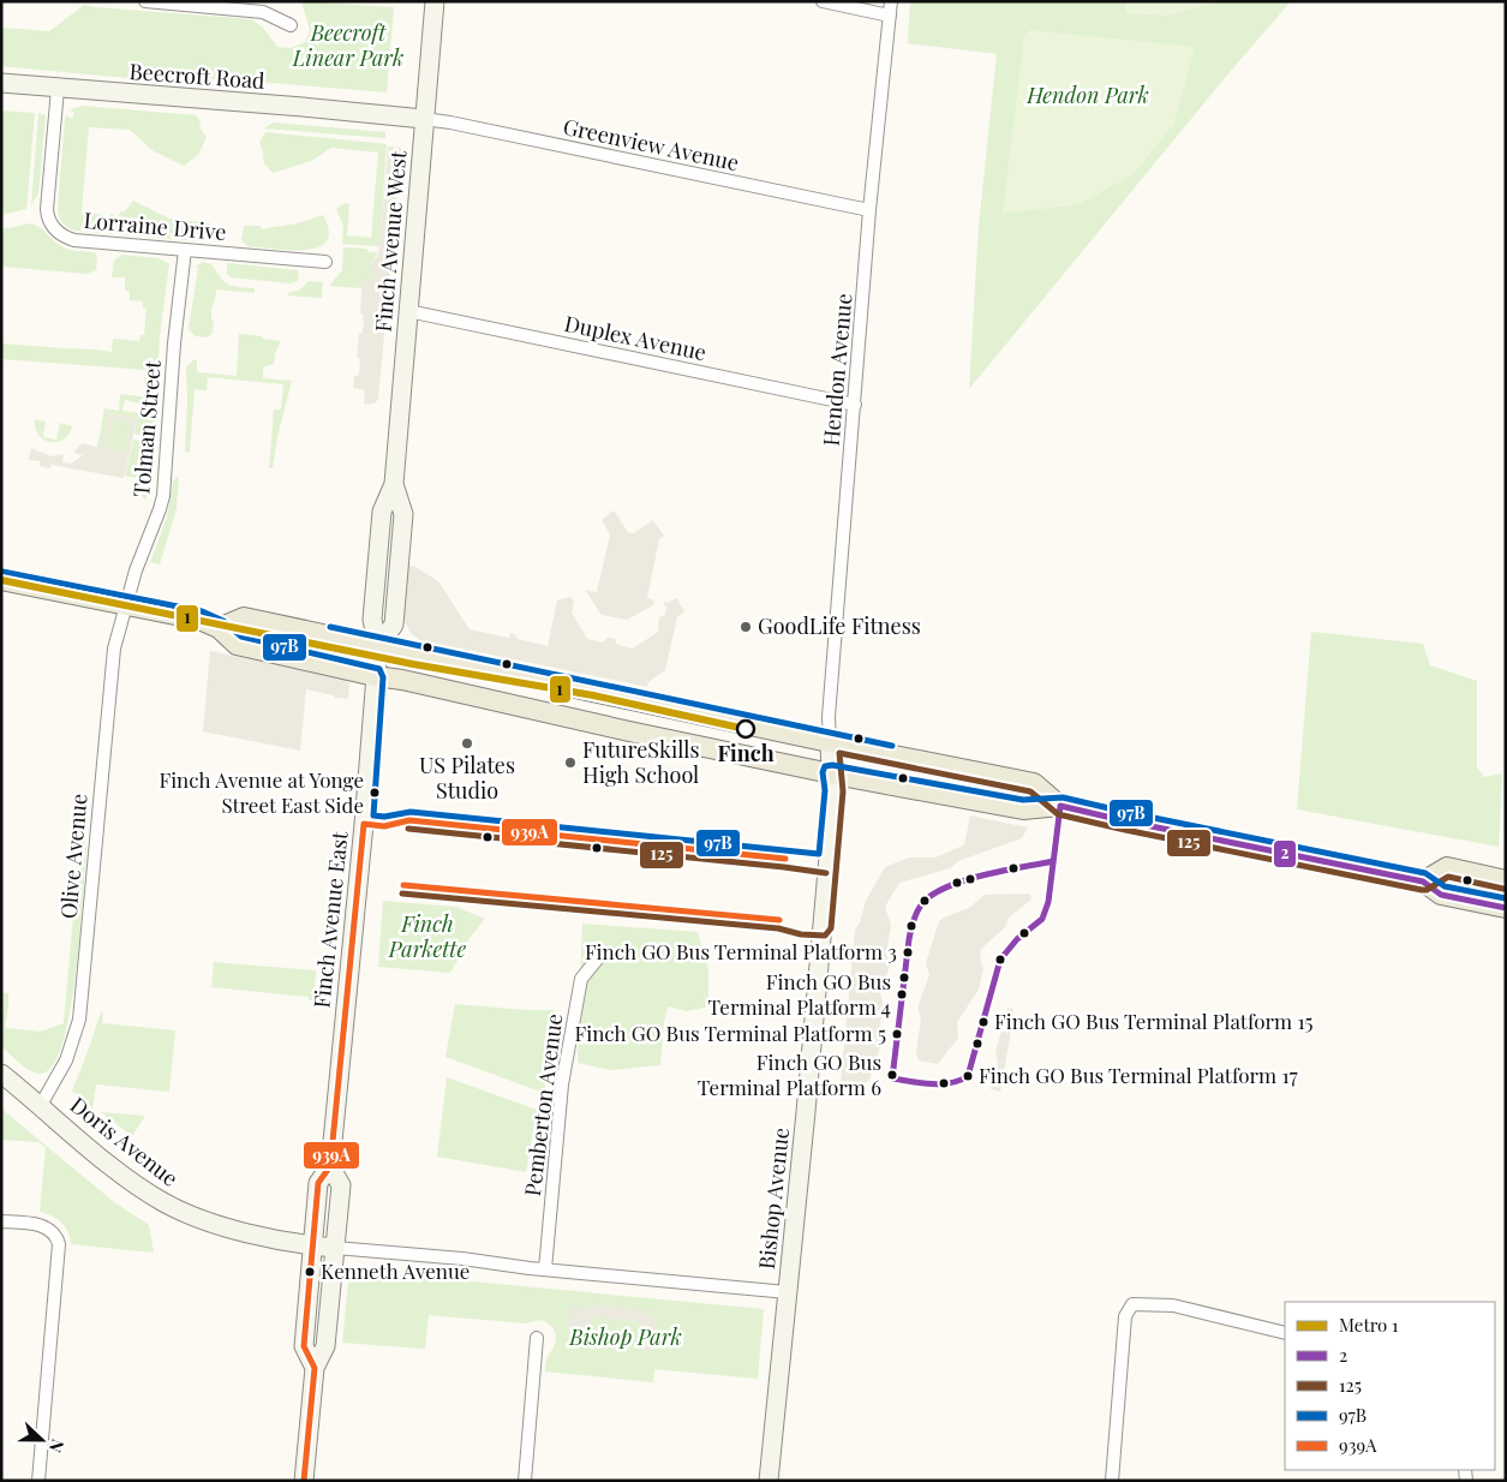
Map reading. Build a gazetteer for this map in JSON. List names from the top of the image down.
{
  "streets": {
    "main road": [
      "Beecroft Road",
      "Finch Avenue West",
      "Finch Avenue East",
      "Doris Avenue",
      "Bishop Avenue"
    ],
    "street": [
      "Greenview Avenue",
      "Lorraine Drive",
      "Duplex Avenue",
      "Hendon Avenue",
      "Tolman Street",
      "Olive Avenue",
      "Pemberton Avenue"
    ]
  },
  "crossings": [
    ["Beecroft Road", "Greenview Avenue"],
    ["Beecroft Road", "Lorraine Drive"],
    ["Beecroft Road", "Finch Avenue West"],
    ["Greenview Avenue", "Finch Avenue West"],
    ["Greenview Avenue", "Hendon Avenue"],
    ["Lorraine Drive", "Tolman Street"],
    ["Finch Avenue West", "Duplex Avenue"],
    ["Finch Avenue West", "Finch Avenue East"],
    ["Duplex Avenue", "Hendon Avenue"],
    ["Hendon Avenue", "Bishop Avenue"],
    ["Tolman Street", "Olive Avenue"],
    ["Olive Avenue", "Doris Avenue"],
    ["Finch Avenue East", "Doris Avenue"]
  ],
  "parks": [
    "Beecroft Linear Park",
    "Hendon Park",
    "Finch Parkette",
    "Bishop Park"
  ],
  "places": [
    "GoodLife Fitness",
    "Finch",
    "US Pilates Studio",
    "FutureSkills High School",
    "Finch Avenue at Yonge Street East Side",
    "Finch GO Bus Terminal Platform 3",
    "Finch GO Bus Terminal Platform 4",
    "Finch GO Bus Terminal Platform 15",
    "Finch GO Bus Terminal Platform 5",
    "Finch GO Bus Terminal Platform 6",
    "Finch GO Bus Terminal Platform 17",
    "Kenneth Avenue"
  ],
  "lines": [
    "transit line 97B",
    "metro line 1",
    "transit line 125",
    "transit line 2",
    "transit line 939A"
  ],
  "legend": [
    "Metro 1",
    "2",
    "125",
    "97B",
    "939A"
  ],
  "north": "right"
}
